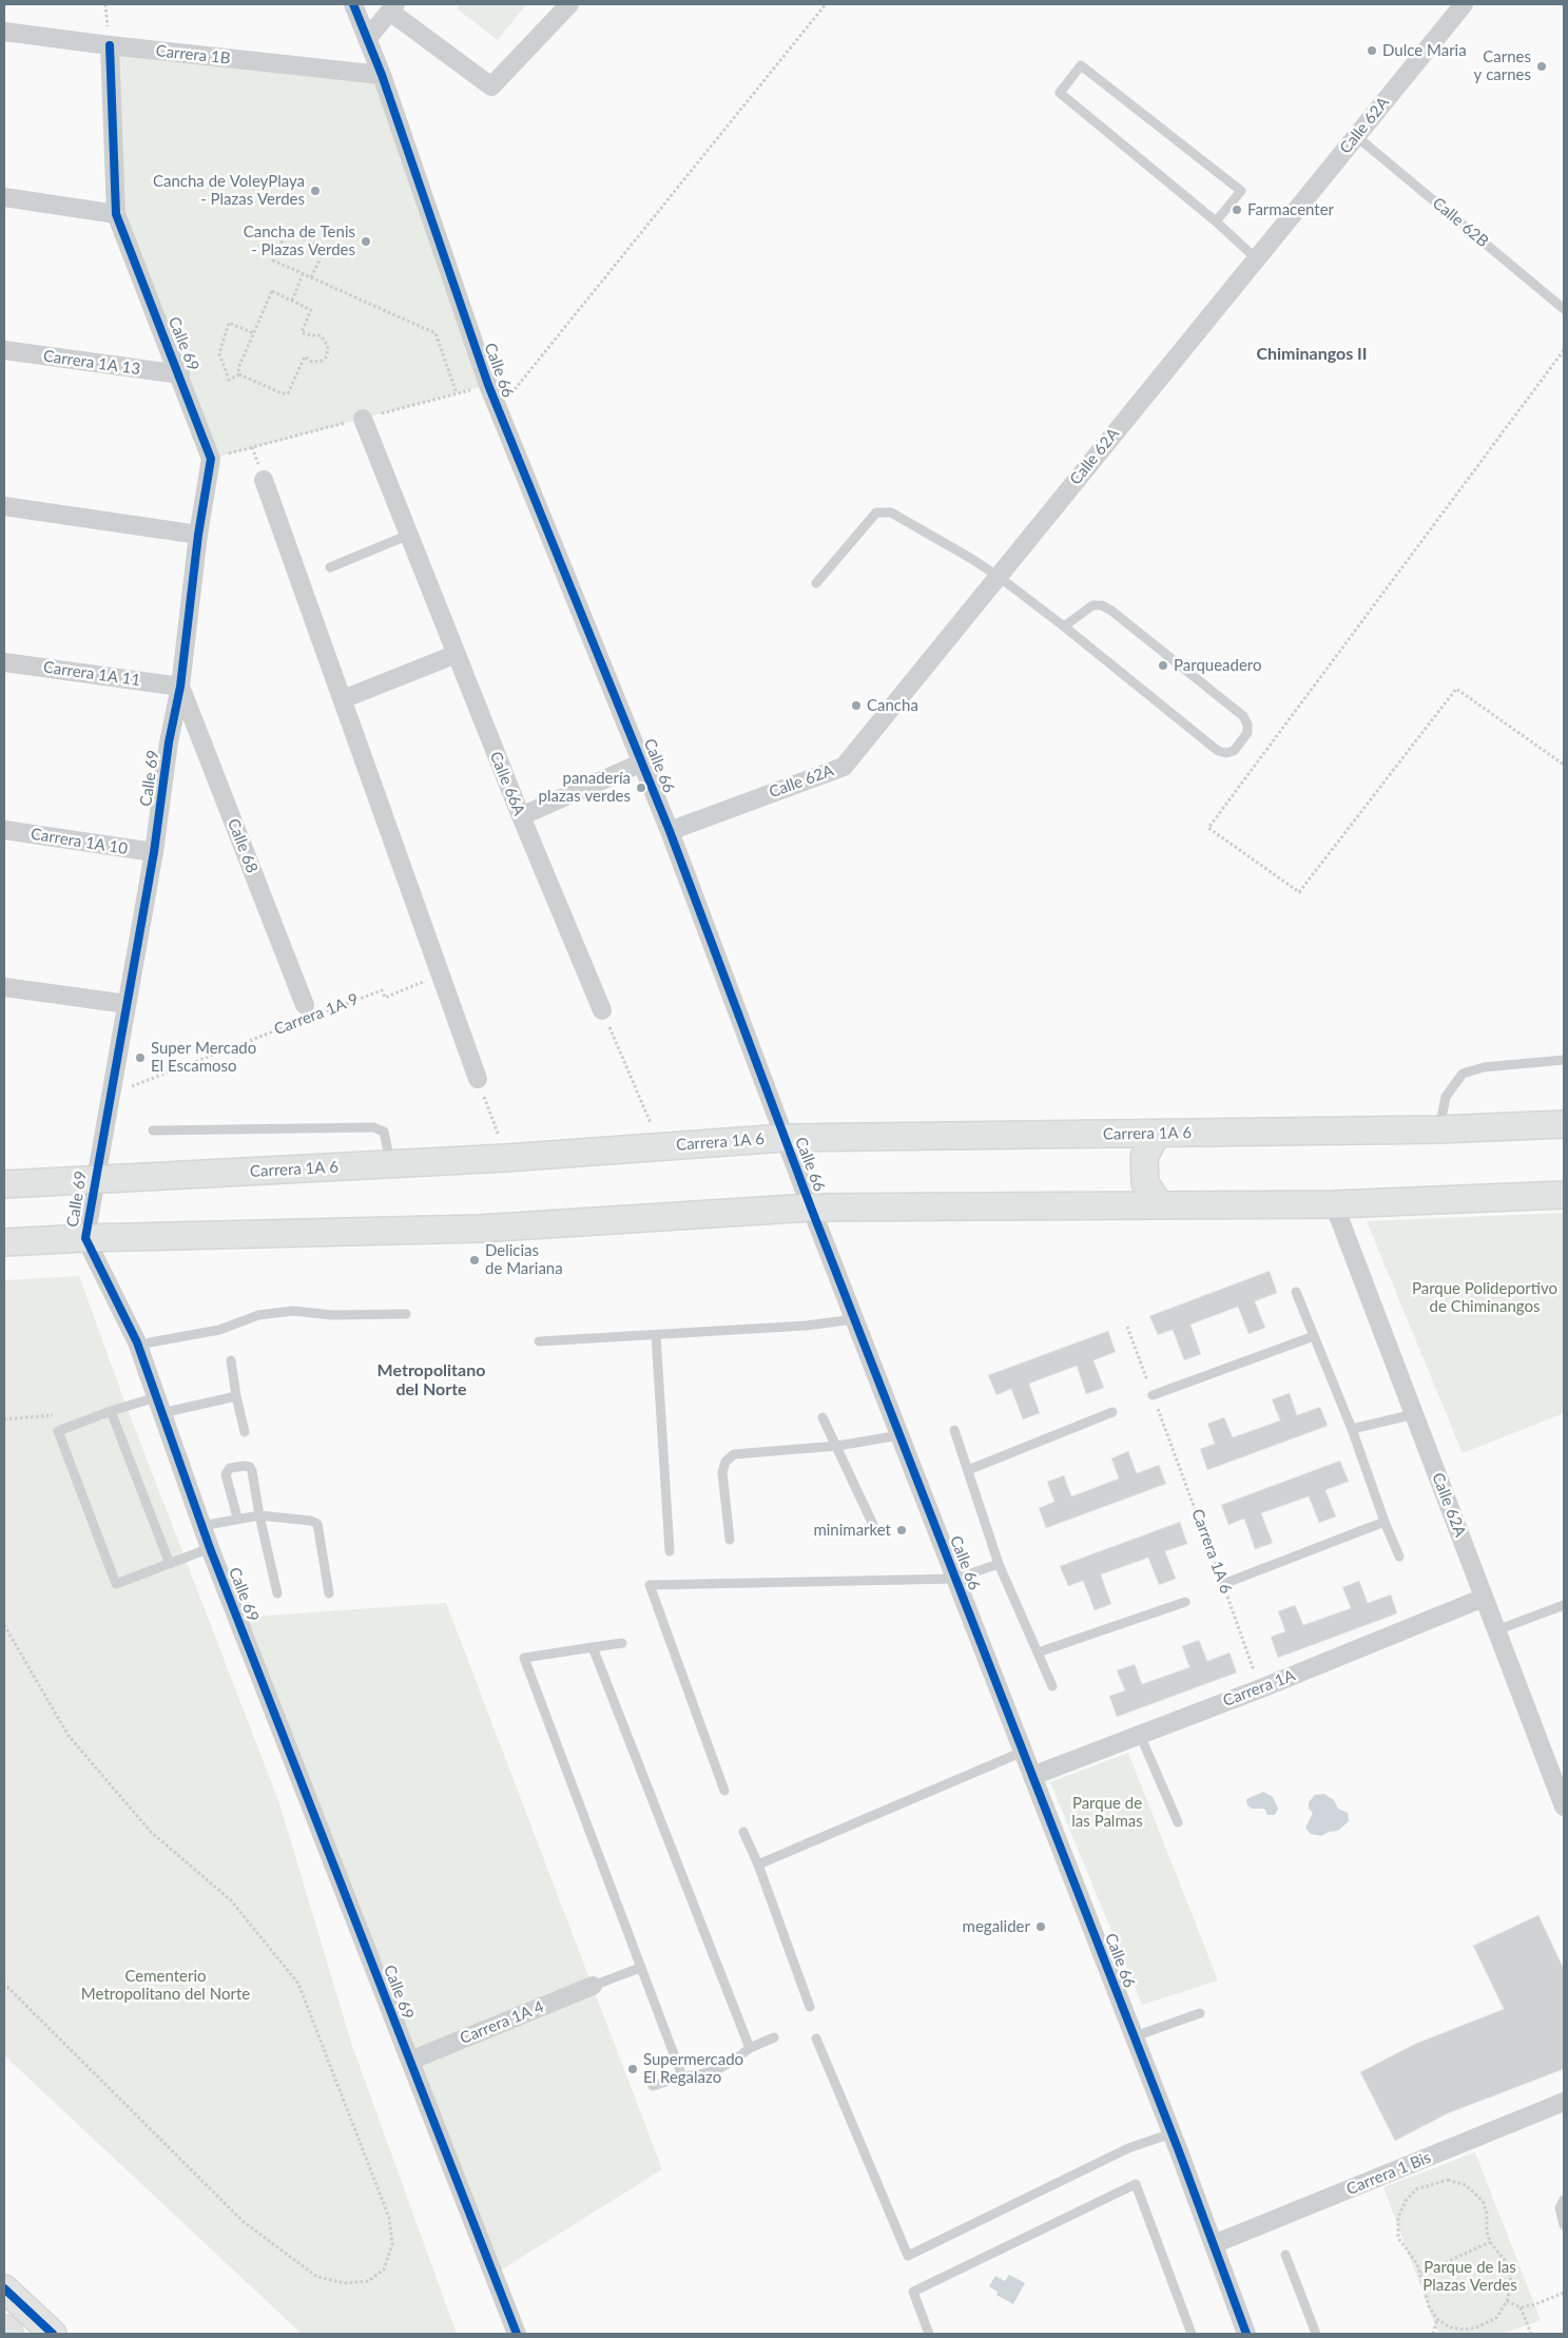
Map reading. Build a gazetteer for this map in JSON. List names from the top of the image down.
{
  "streets": {
    "street": [
      "Carrera 1B",
      "Calle 62A",
      "Calle 69",
      "Carrera 1A 13",
      "Calle 66",
      "Carrera 1A 11",
      "Calle 66A",
      "Carrera 1A 10",
      "Calle 68",
      "Carrera 1A 6",
      "Carrera 1A",
      "Carrera 1A 4",
      "Carrera 1 Bis"
    ],
    "lane": ["Calle 62B"],
    "path": ["Carrera 1A 9"]
  },
  "crossings": [
    ["Carrera 1B", "Calle 69"],
    ["Carrera 1B", "Calle 66"],
    ["Calle 62A", "Calle 62B"],
    ["Calle 62A", "Calle 66"],
    ["Calle 62A", "Carrera 1A"],
    ["Calle 69", "Carrera 1A 13"],
    ["Calle 69", "Carrera 1A 11"],
    ["Calle 69", "Carrera 1A 10"],
    ["Calle 69", "Calle 68"],
    ["Calle 69", "Carrera 1A 6"],
    ["Calle 69", "Carrera 1A 4"],
    ["Calle 66", "Carrera 1A 6"],
    ["Calle 66", "Carrera 1A"],
    ["Calle 66", "Carrera 1 Bis"],
    ["Carrera 1A 11", "Calle 68"],
    ["Calle 68", "Carrera 1A 9"],
    ["Carrera 1A 6", "Carrera 1A"]
  ],
  "districts": ["Chiminangos II", "Metropolitano del Norte"],
  "parks": [
    "Parque Polideportivo de Chiminangos",
    "Parque de las Palmas",
    "Cementerio Metropolitano del Norte",
    "Parque de las Plazas Verdes"
  ],
  "places": [
    "Dulce Maria",
    "Carnes y carnes",
    "Cancha de VoleyPlaya - Plazas Verdes",
    "Farmacenter",
    "Cancha de Tenis - Plazas Verdes",
    "Parqueadero",
    "Cancha",
    "panadería plazas verdes",
    "Super Mercado El Escamoso",
    "Delicias de Mariana",
    "minimarket",
    "megalider",
    "Supermercado El Regalazo"
  ]
}
